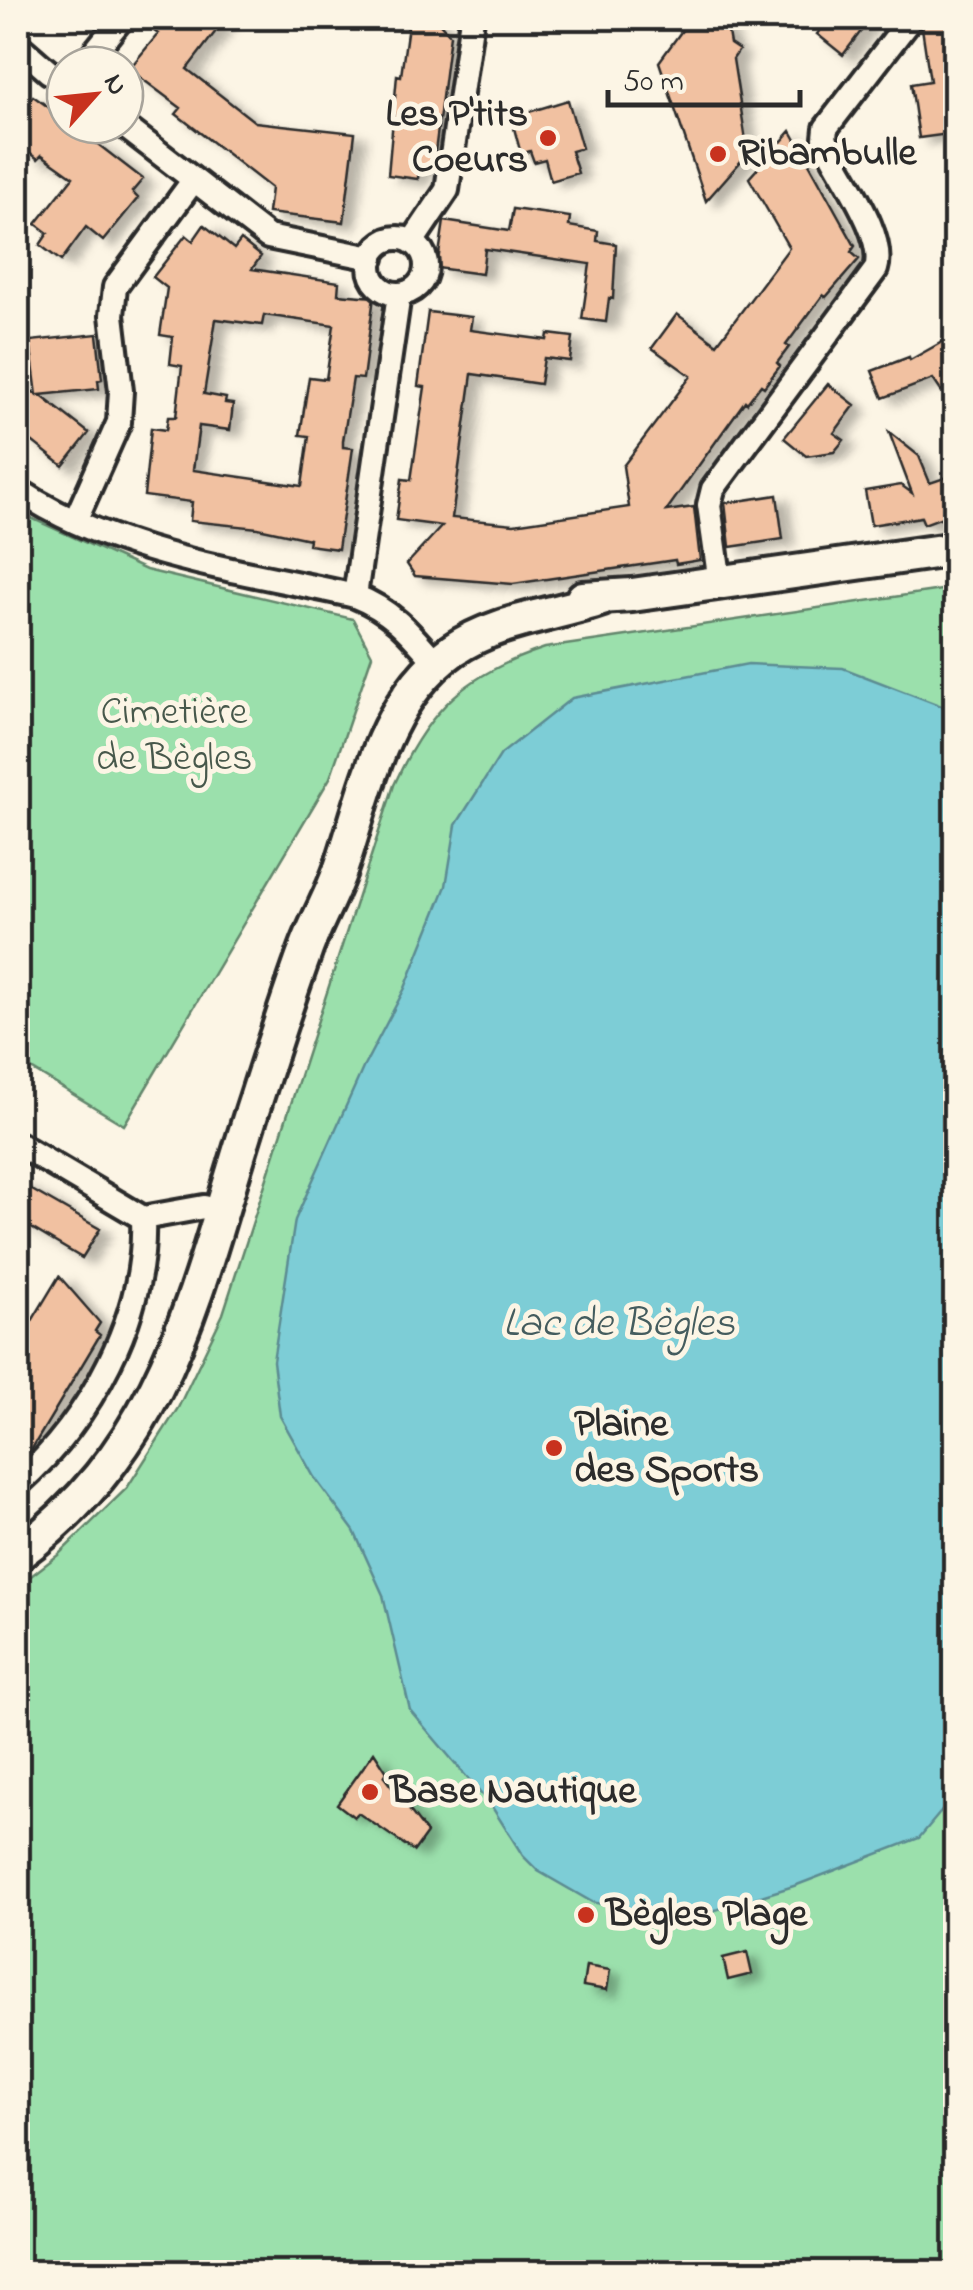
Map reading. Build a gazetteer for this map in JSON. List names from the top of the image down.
{
  "water": ["Lac de Bègles"],
  "parks": ["Cimetière de Bègles"],
  "places": [
    "Les P'tits Coeurs",
    "Ribambulle",
    "Plaine des Sports",
    "Base Nautique",
    "Bègles Plage"
  ],
  "scale_bar": "50 m",
  "north": "top right"
}
